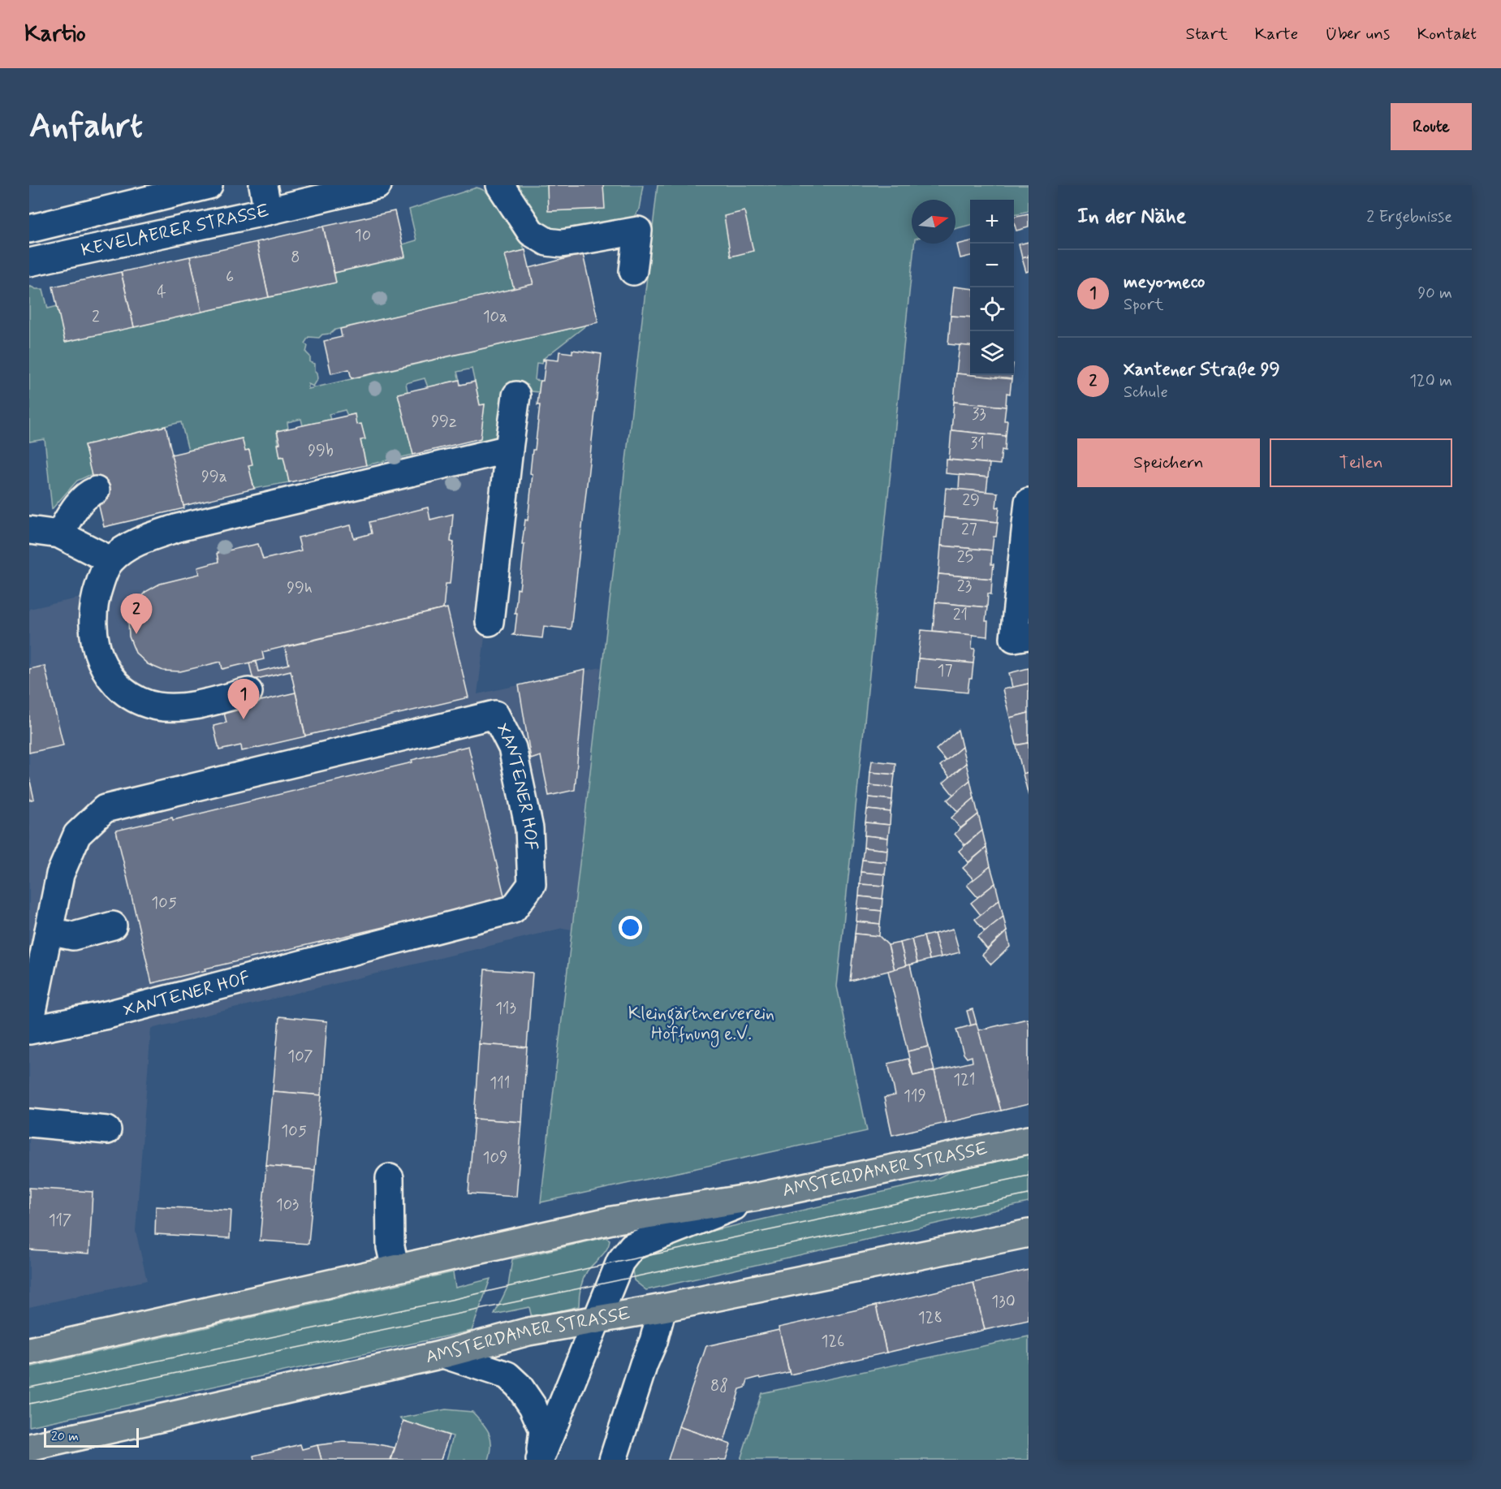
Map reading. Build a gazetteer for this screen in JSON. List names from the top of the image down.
{
  "streets": {
    "main road": ["AMSTERDAMER STRASSE"],
    "street": ["KEVELAERER STRASSE", "XANTENER HOF"]
  },
  "parks": ["Kleingärtnerverein Hoffnung e.V."],
  "house_numbers": [
    "10",
    "8",
    "6",
    "4",
    "2",
    "10a",
    "33",
    "99z",
    "31",
    "99b",
    "99a",
    "29",
    "27",
    "25",
    "23",
    "99h",
    "21",
    "17",
    "105",
    "113",
    "107",
    "121",
    "111",
    "119",
    "105",
    "109",
    "103",
    "117",
    "130",
    "128",
    "126",
    "88"
  ],
  "scale_bar": "20 m",
  "north": "right",
  "page": {
    "header": "Kartio",
    "nav": [
      "Start",
      "Karte",
      "Über uns",
      "Kontakt"
    ],
    "buttons": [
      "Route",
      ["Speichern", "Teilen"]
    ],
    "title": "Anfahrt",
    "heading": ["In der Nähe", "2 Ergebnisse"],
    "map_buttons": ["+", "−"],
    "list": [
      {
        "mark": "1",
        "name": "meyomeco",
        "note": "Sport",
        "value": "90 m"
      },
      {
        "mark": "2",
        "name": "Xantener Straße 99",
        "note": "Schule",
        "value": "120 m"
      }
    ],
    "pins": ["2", "1"],
    "scale": "20 m"
  }
}
